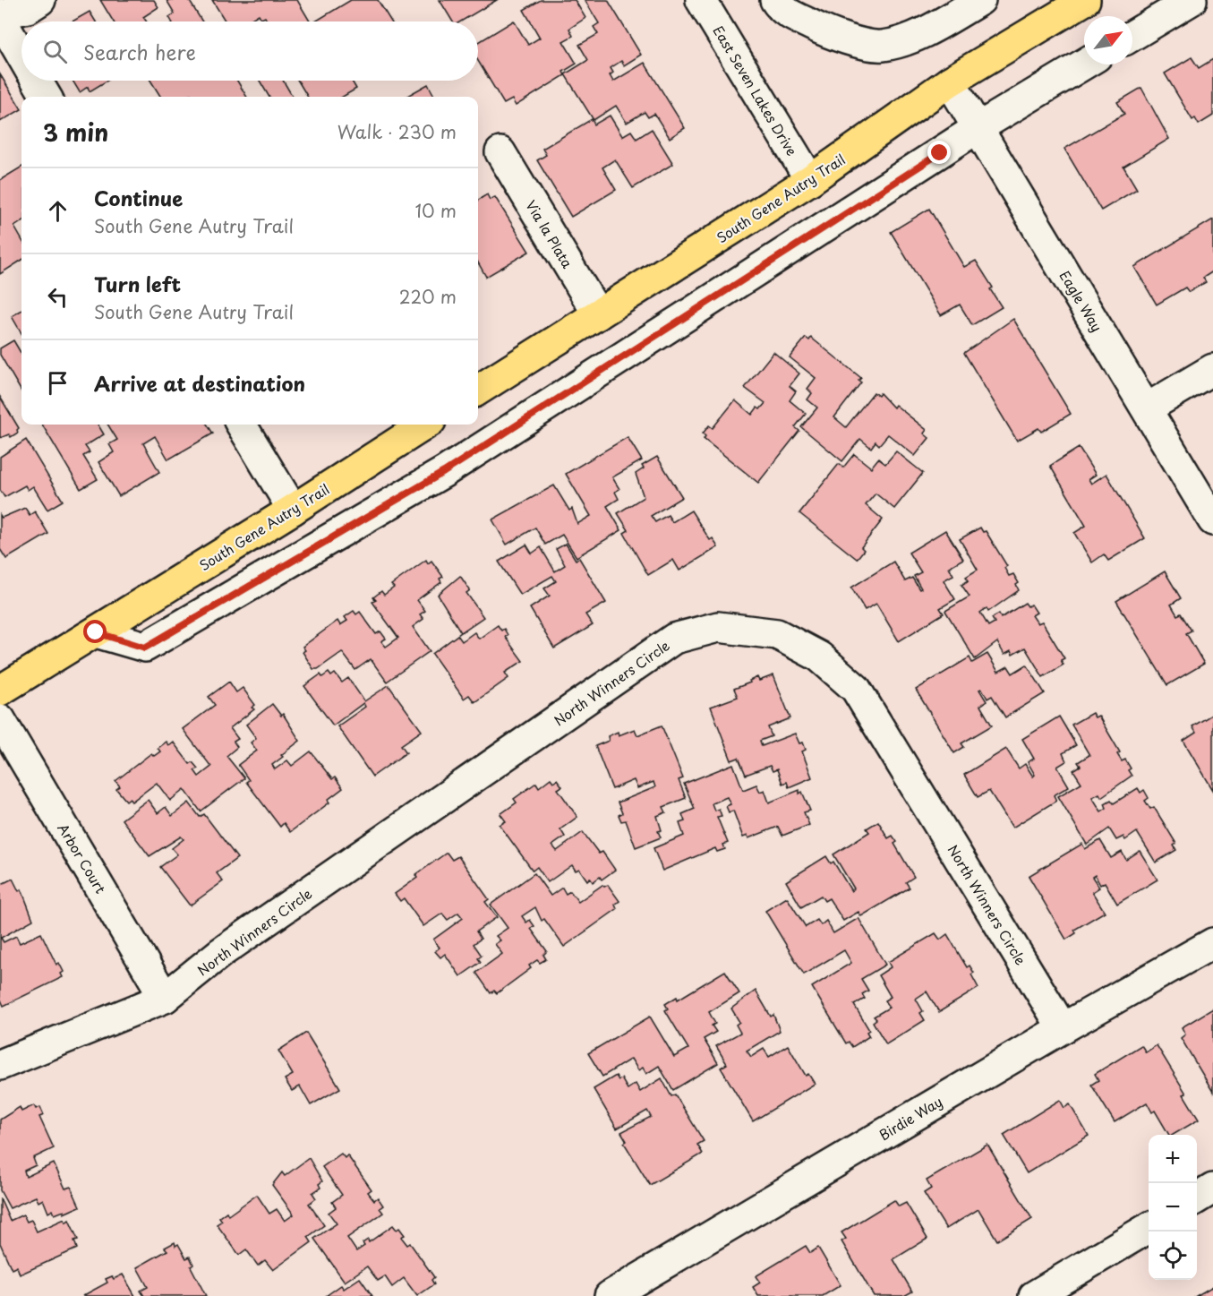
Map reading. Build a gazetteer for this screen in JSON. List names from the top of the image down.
{
  "streets": {
    "main road": ["South Gene Autry Trail"],
    "street": [
      "East Seven Lakes Drive",
      "Via la Plata",
      "Eagle Way",
      "North Winners Circle",
      "Arbor Court",
      "Birdie Way"
    ]
  },
  "crossings": [
    ["East Seven Lakes Drive", "South Gene Autry Trail"],
    ["South Gene Autry Trail", "Via la Plata"],
    ["South Gene Autry Trail", "Eagle Way"],
    ["North Winners Circle", "Arbor Court"],
    ["North Winners Circle", "Birdie Way"]
  ],
  "north": "top right",
  "page": {
    "search": "Search here",
    "heading": ["3 min", "Walk · 230 m"],
    "list": [
      ["Continue", "South Gene Autry Trail", "10 m"],
      ["Turn left", "South Gene Autry Trail", "220 m"],
      "Arrive at destination"
    ],
    "map_buttons": ["+", "−"]
  }
}
